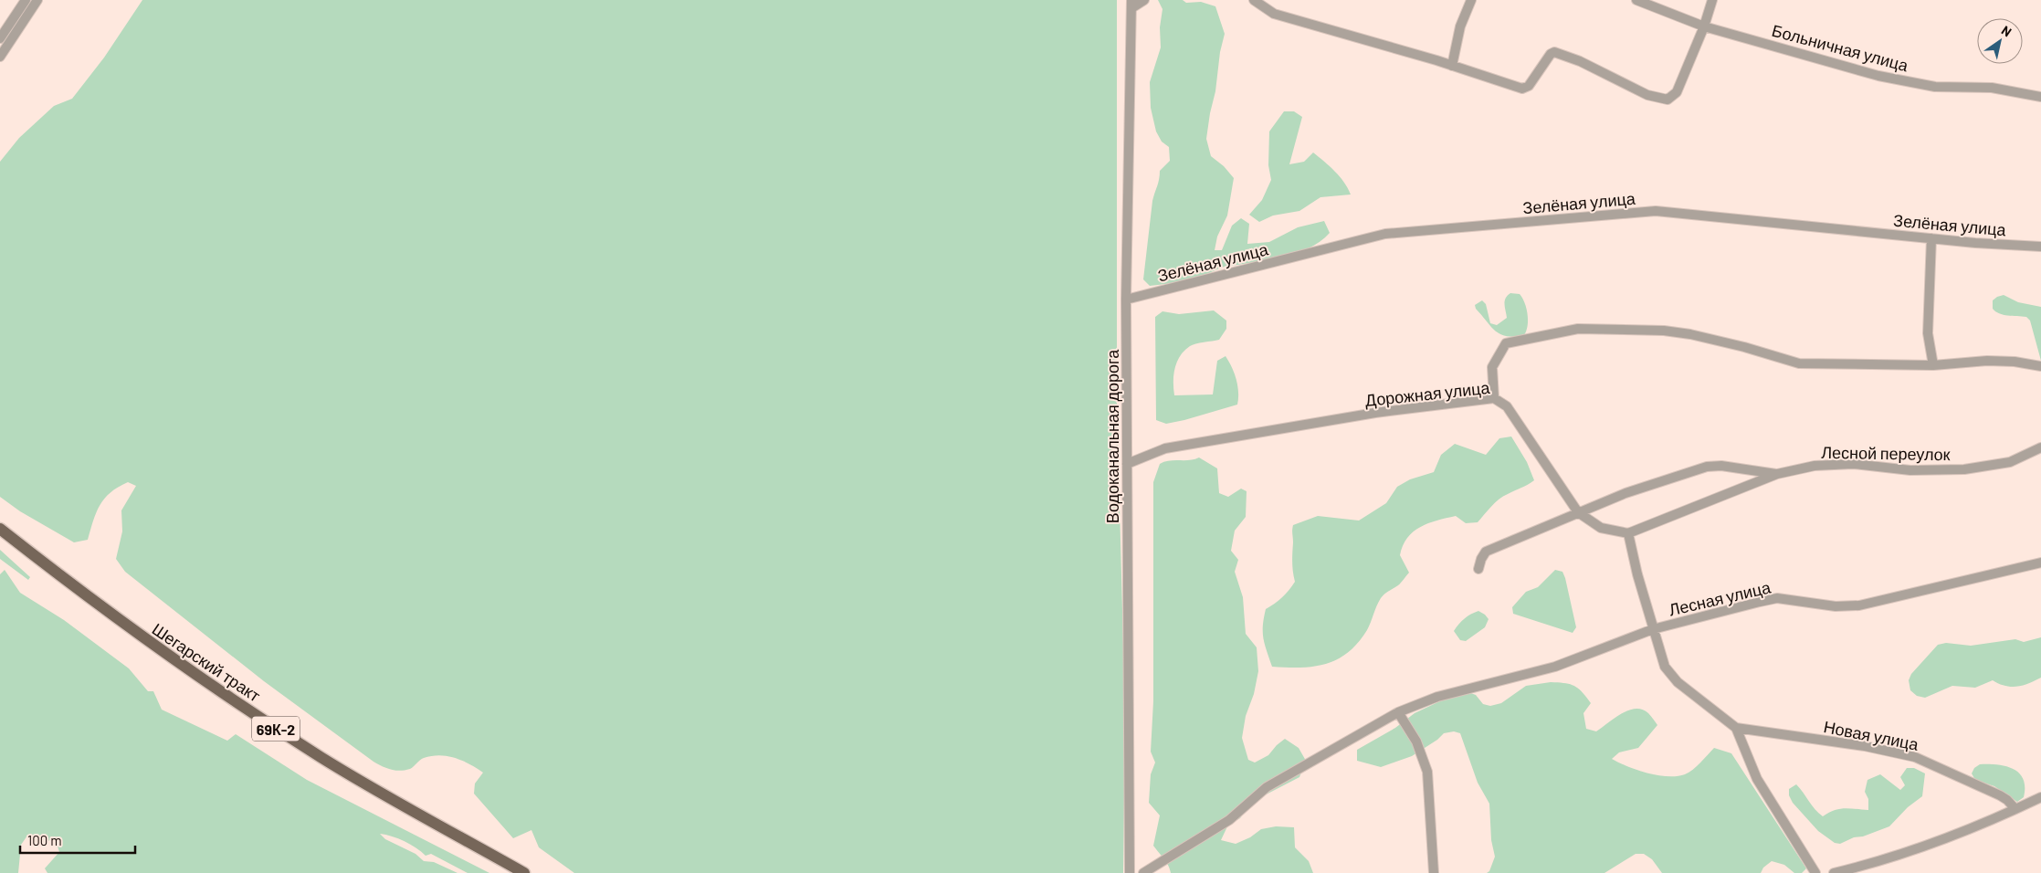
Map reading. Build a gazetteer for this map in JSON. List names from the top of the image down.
{
  "streets": {
    "main road": ["Шегарский тракт", "69К-2"],
    "street": [
      "Больничная улица",
      "Зелёная улица",
      "Дорожная улица",
      "Водоканальная дорога",
      "Лесной переулок",
      "Лесная улица",
      "Новая улица"
    ]
  },
  "crossings": [
    ["Зелёная улица", "Водоканальная дорога"],
    ["Дорожная улица", "Водоканальная дорога"],
    ["Дорожная улица", "Лесной переулок"]
  ],
  "scale_bar": "100 m",
  "north": "top right"
}
